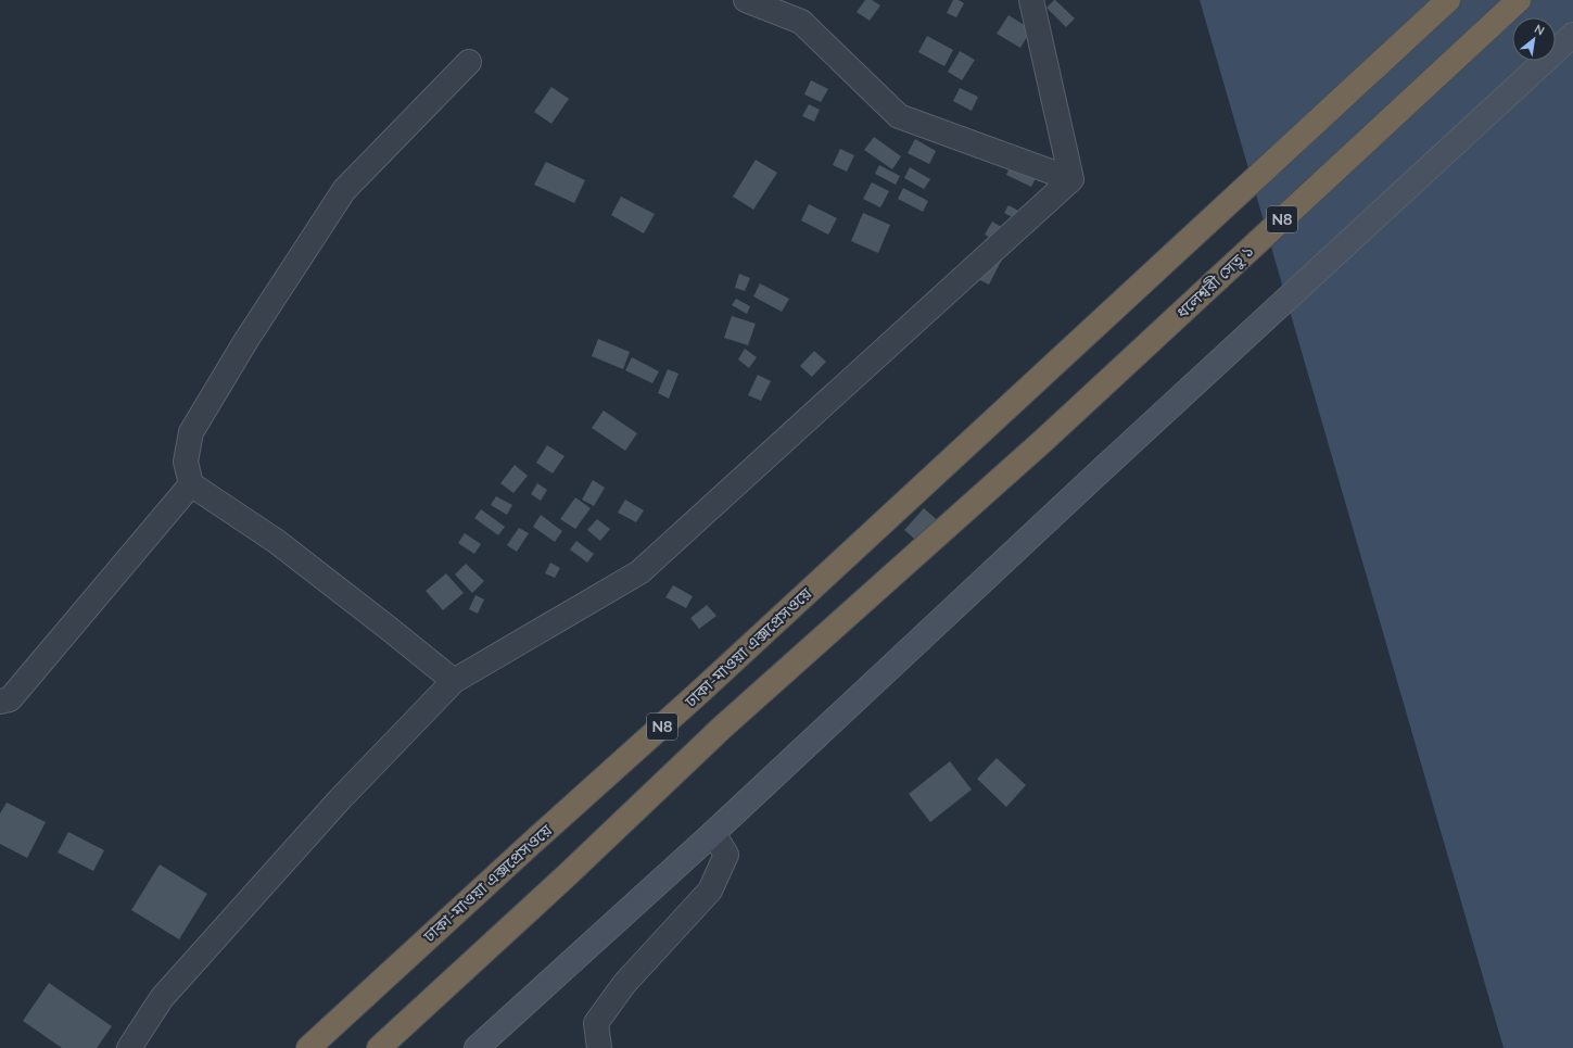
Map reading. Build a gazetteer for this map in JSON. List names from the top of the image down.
{
  "streets": {
    "highway": ["N8", "ধলেশ্বরী সেতু ১", "ঢাকা-মাওয়া এক্সপ্রেসওয়ে"]
  },
  "north": "top right"
}
